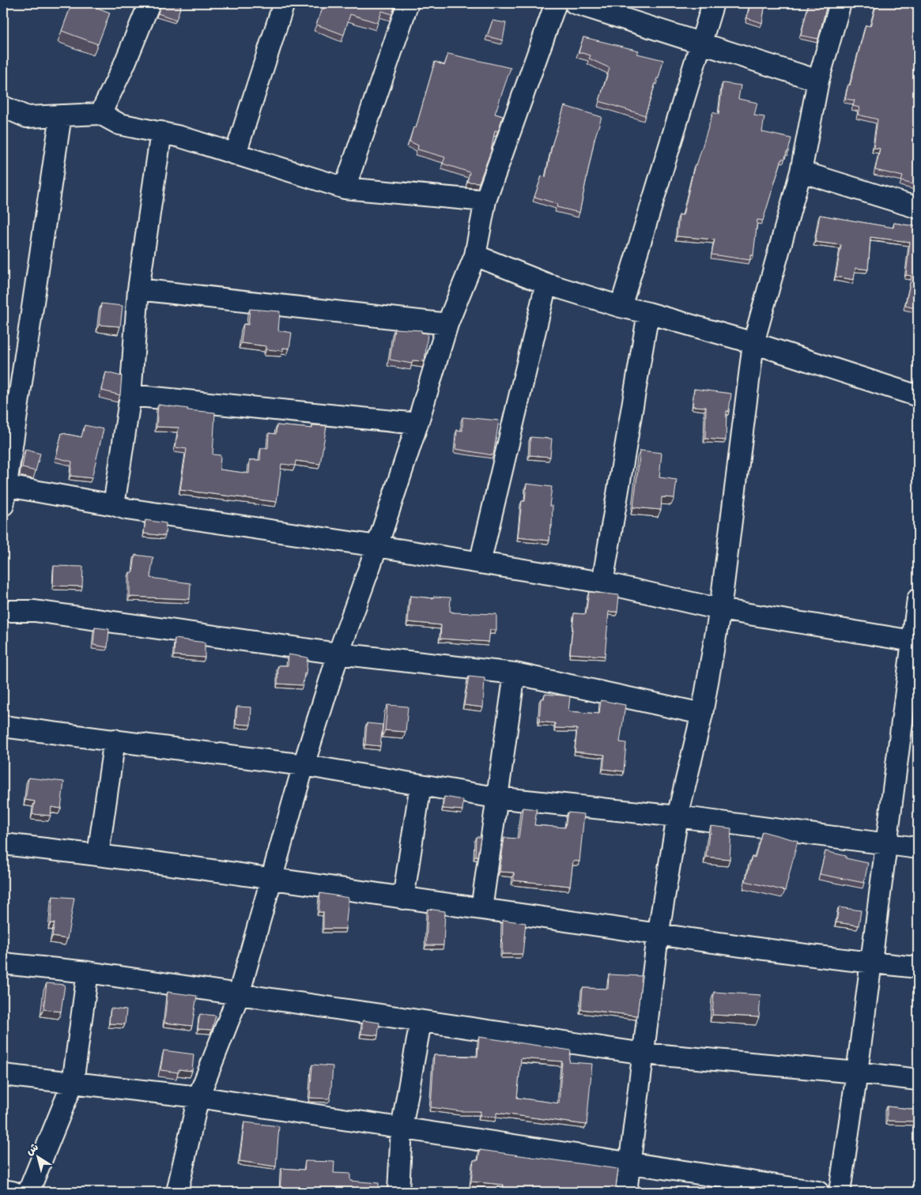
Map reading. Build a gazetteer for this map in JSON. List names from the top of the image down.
{
  "north": "top left"
}
